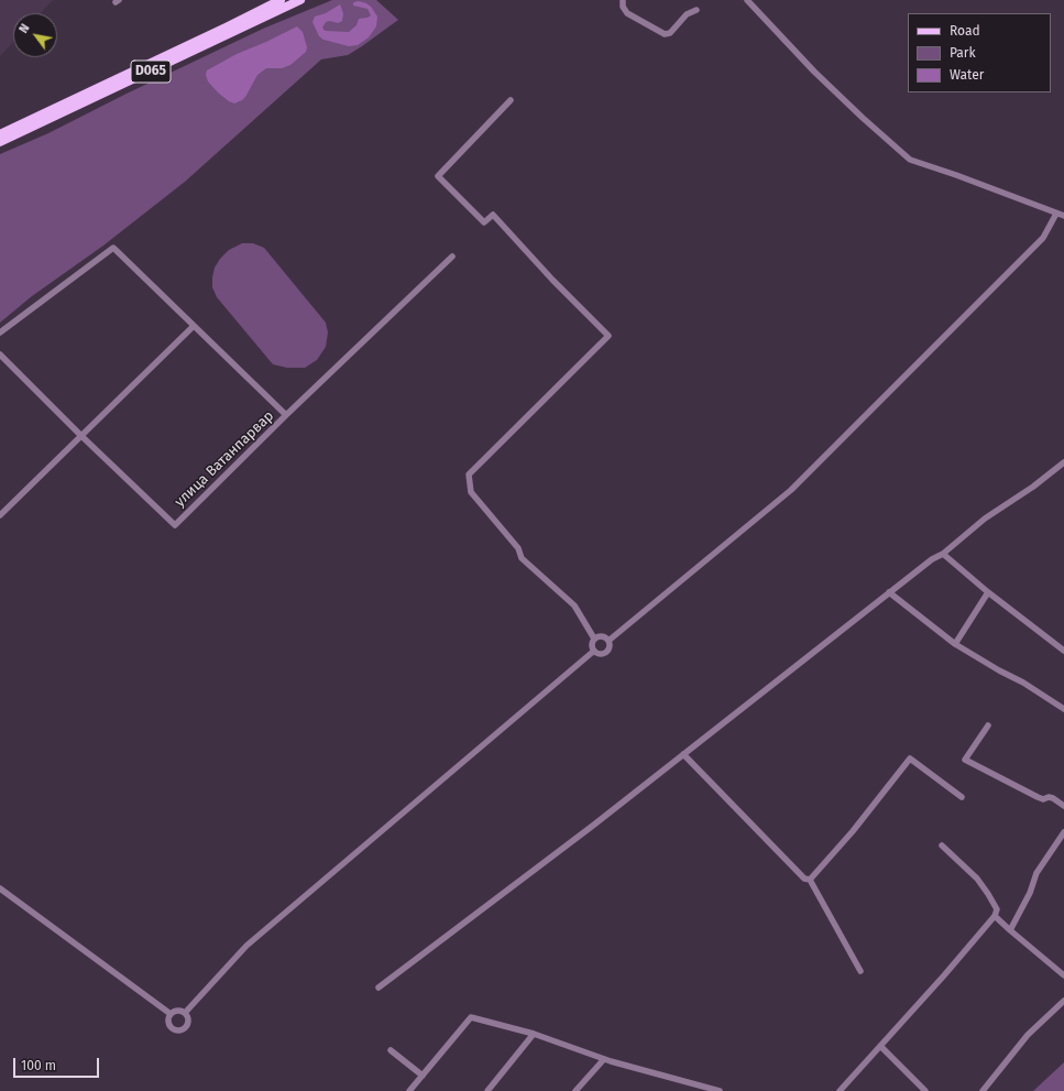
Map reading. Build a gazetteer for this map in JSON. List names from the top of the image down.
{
  "streets": {
    "main road": ["D065"],
    "street": ["улица Ватанпарвар"]
  },
  "legend": ["Road", "Park", "Water"],
  "scale_bar": "100 m",
  "north": "top left"
}
